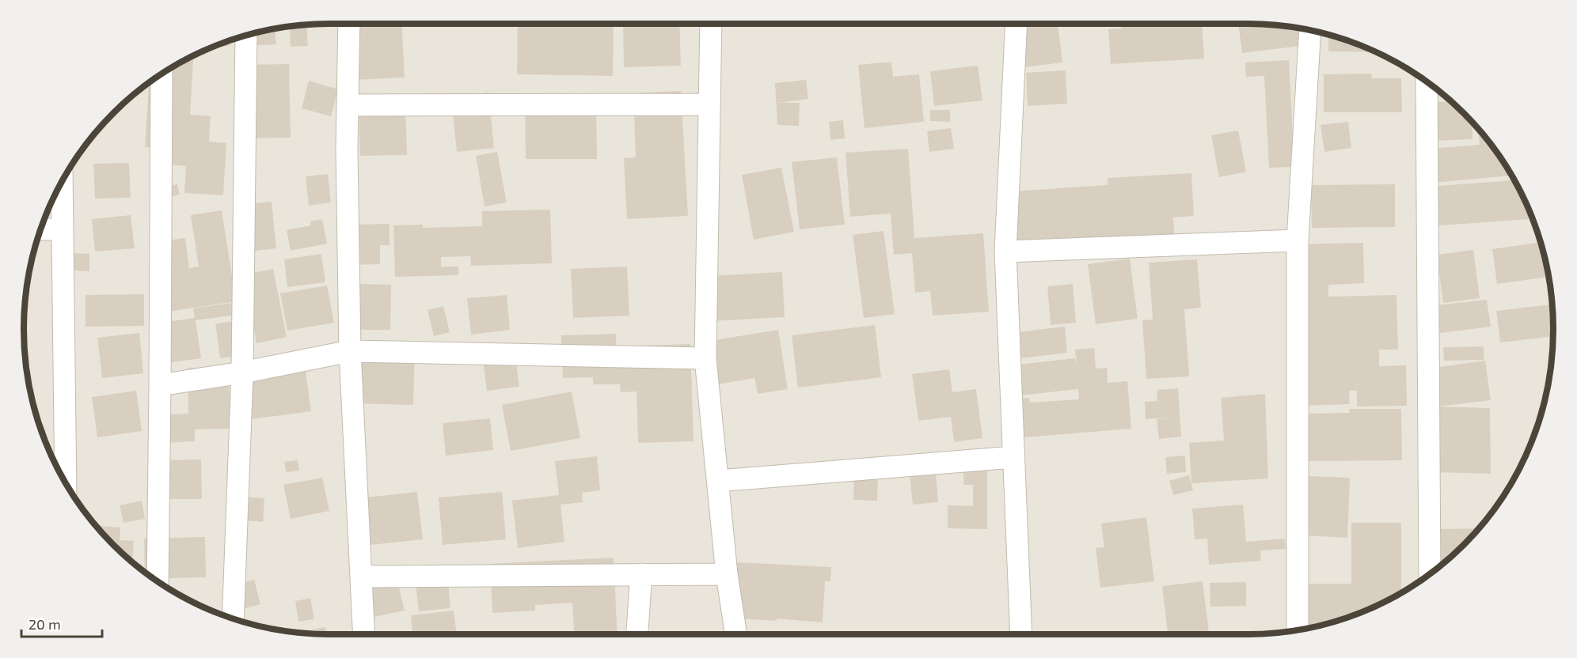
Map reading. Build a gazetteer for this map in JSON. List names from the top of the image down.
{
  "scale_bar": "20 m"
}
